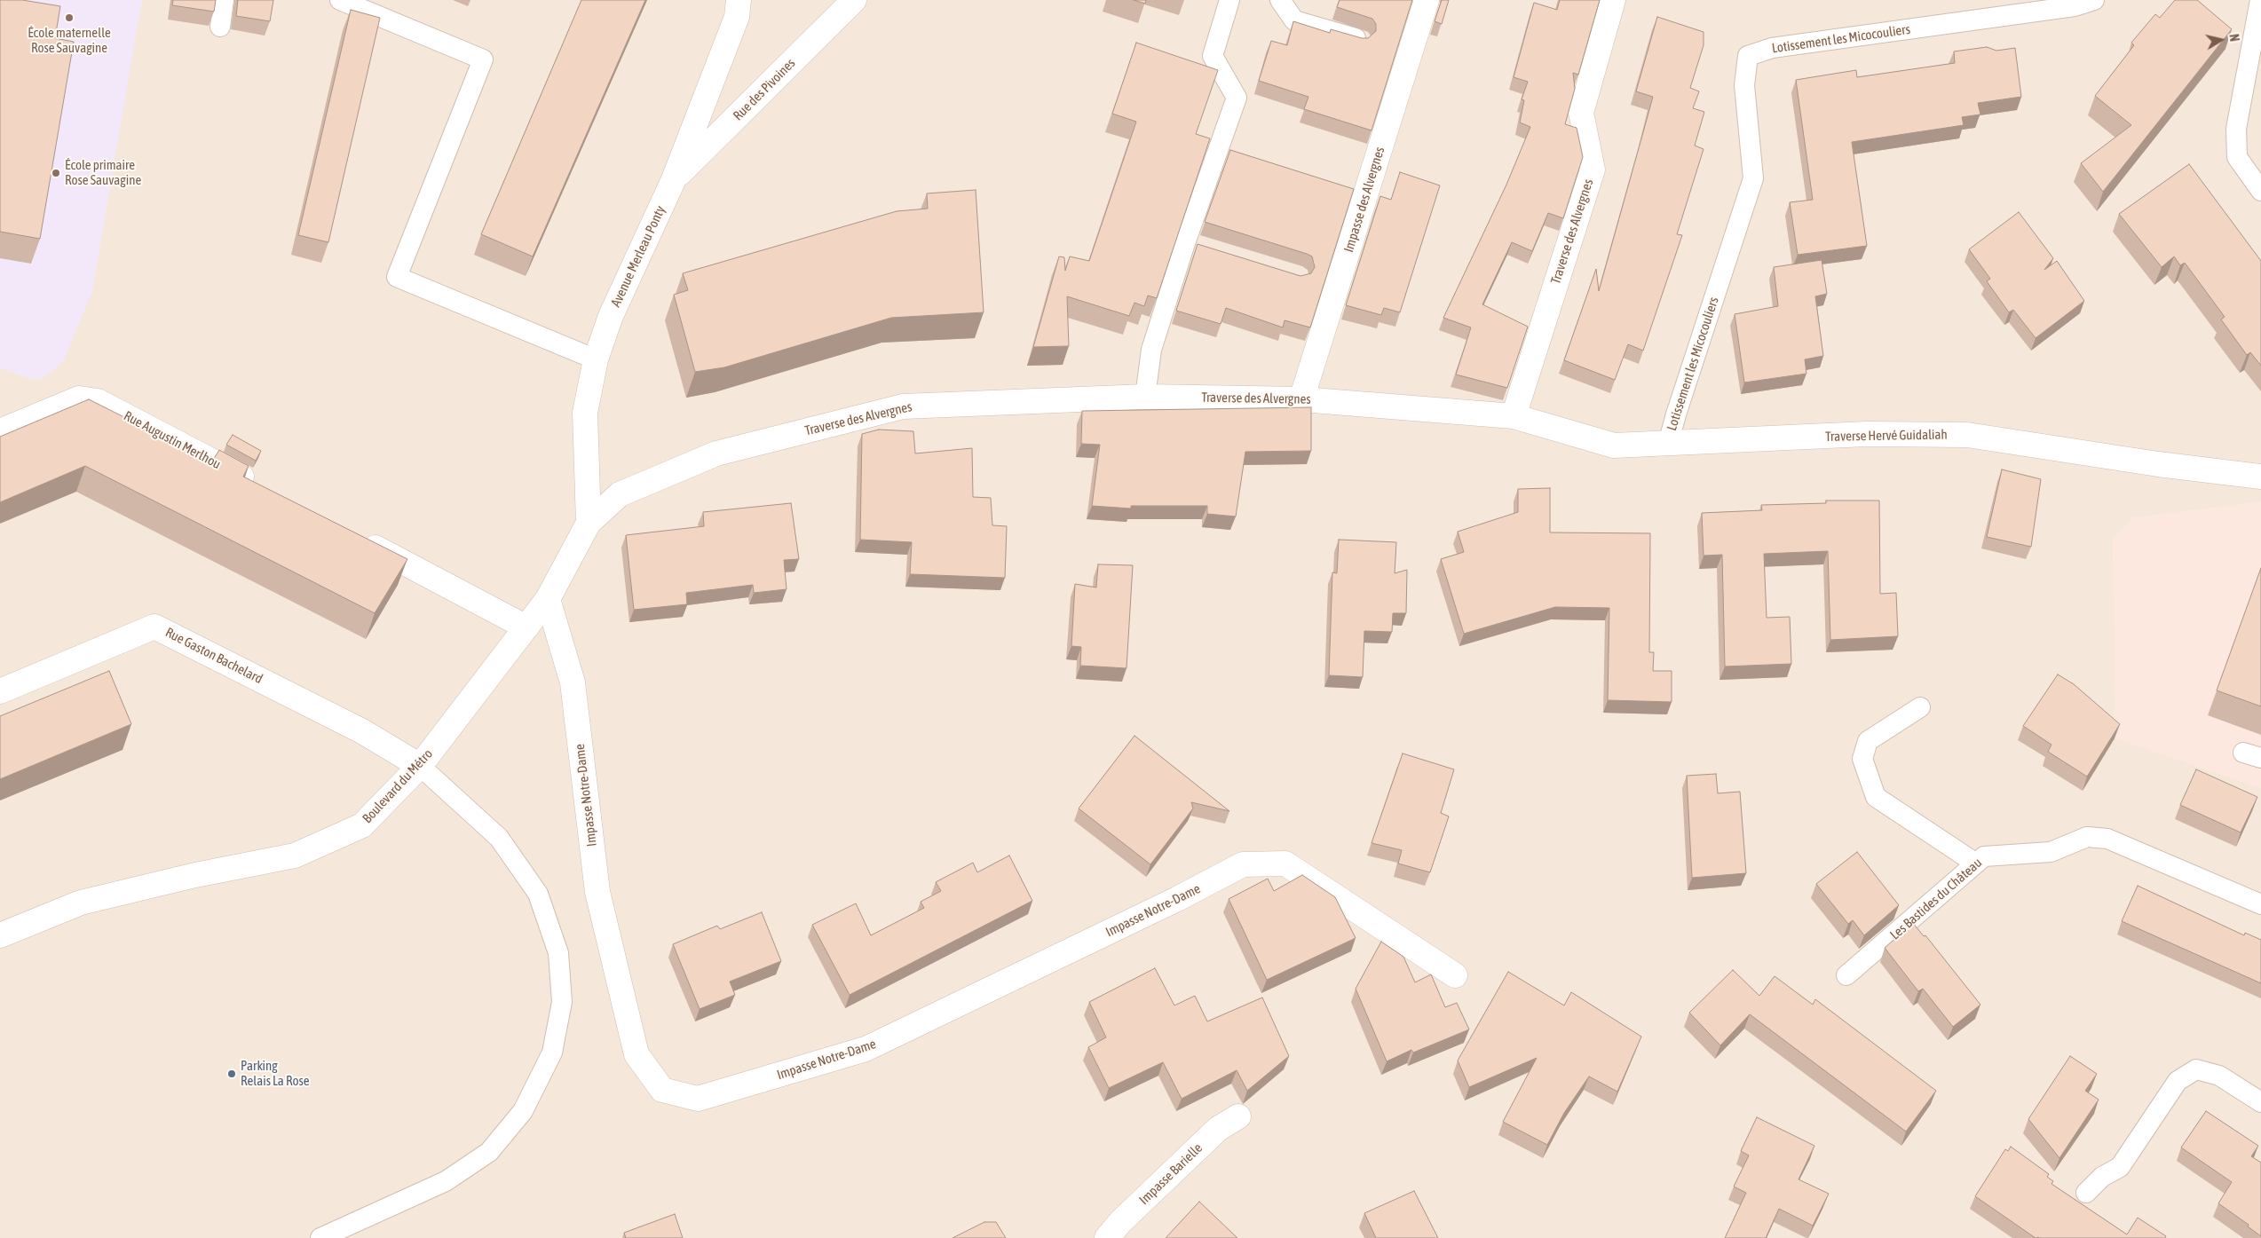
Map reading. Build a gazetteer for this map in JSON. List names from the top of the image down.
{
  "streets": {
    "street": [
      "Rue des Pivoines",
      "Impasse des Alvergnes",
      "Traverse des Alvergnes",
      "Avenue Merleau Ponty",
      "Traverse Hervé Guidaliah",
      "Rue Augustin Merlhou",
      "Rue Gaston Bachelard",
      "Boulevard du Métro",
      "Impasse Notre-Dame",
      "Impasse Barielle"
    ],
    "lane": ["Lotissement les Micocouliers", "Les Bastides du Château"]
  },
  "crossings": [
    ["Lotissement les Micocouliers", "Traverse Hervé Guidaliah"],
    ["Rue des Pivoines", "Avenue Merleau Ponty"],
    ["Impasse des Alvergnes", "Traverse des Alvergnes"],
    ["Traverse des Alvergnes", "Avenue Merleau Ponty"],
    ["Traverse des Alvergnes", "Traverse Hervé Guidaliah"],
    ["Traverse des Alvergnes", "Boulevard du Métro"],
    ["Avenue Merleau Ponty", "Boulevard du Métro"],
    ["Rue Gaston Bachelard", "Boulevard du Métro"],
    ["Boulevard du Métro", "Impasse Notre-Dame"]
  ],
  "places": ["École maternelle Rose Sauvagine", "École primaire Rose Sauvagine", "Parking Relais La Rose"],
  "north": "right"
}
